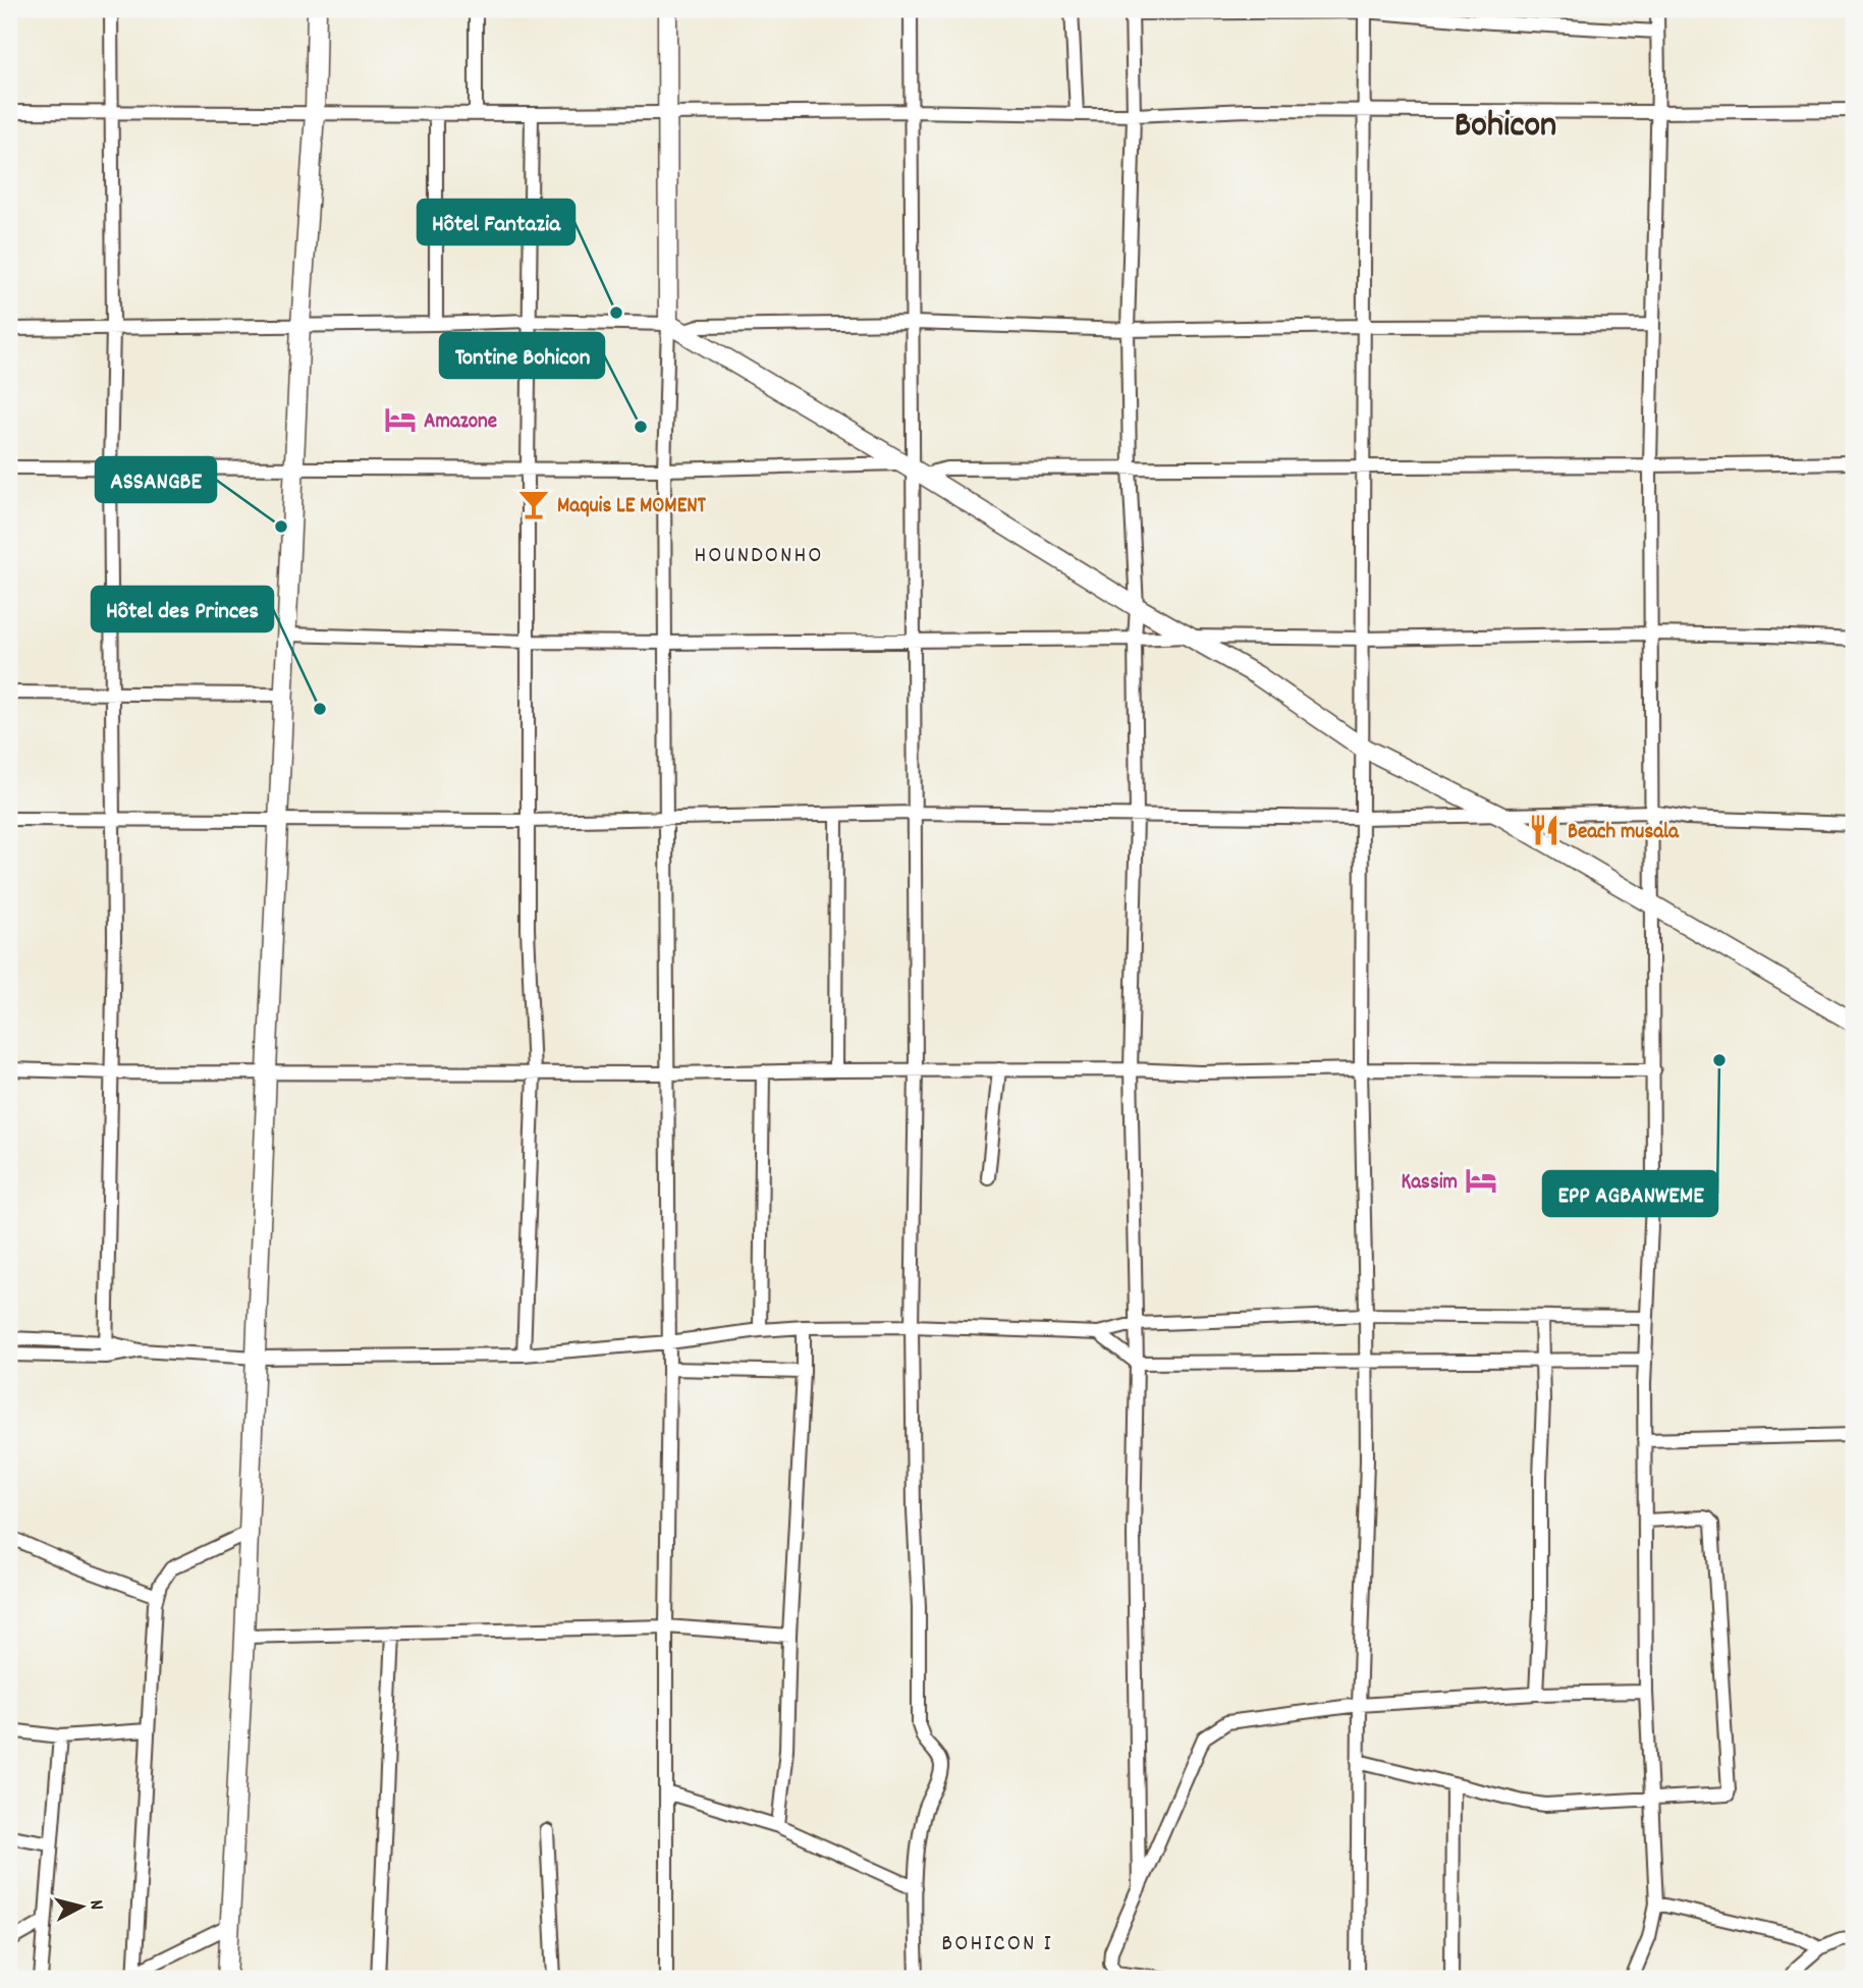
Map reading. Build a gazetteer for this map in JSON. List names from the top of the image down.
{
  "districts": ["Bohicon", "HOUNDONHO", "BOHICON I"],
  "places": {
    "other": [
      "Hôtel Fantazia",
      "Tontine Bohicon",
      "ASSANGBE",
      "Hôtel des Princes",
      "EPP AGBANWEME"
    ],
    "hotel": ["Amazone", "Kassim"],
    "bar": ["Maquis LE MOMENT"],
    "restaurant": ["Beach musala"]
  },
  "north": "right"
}
